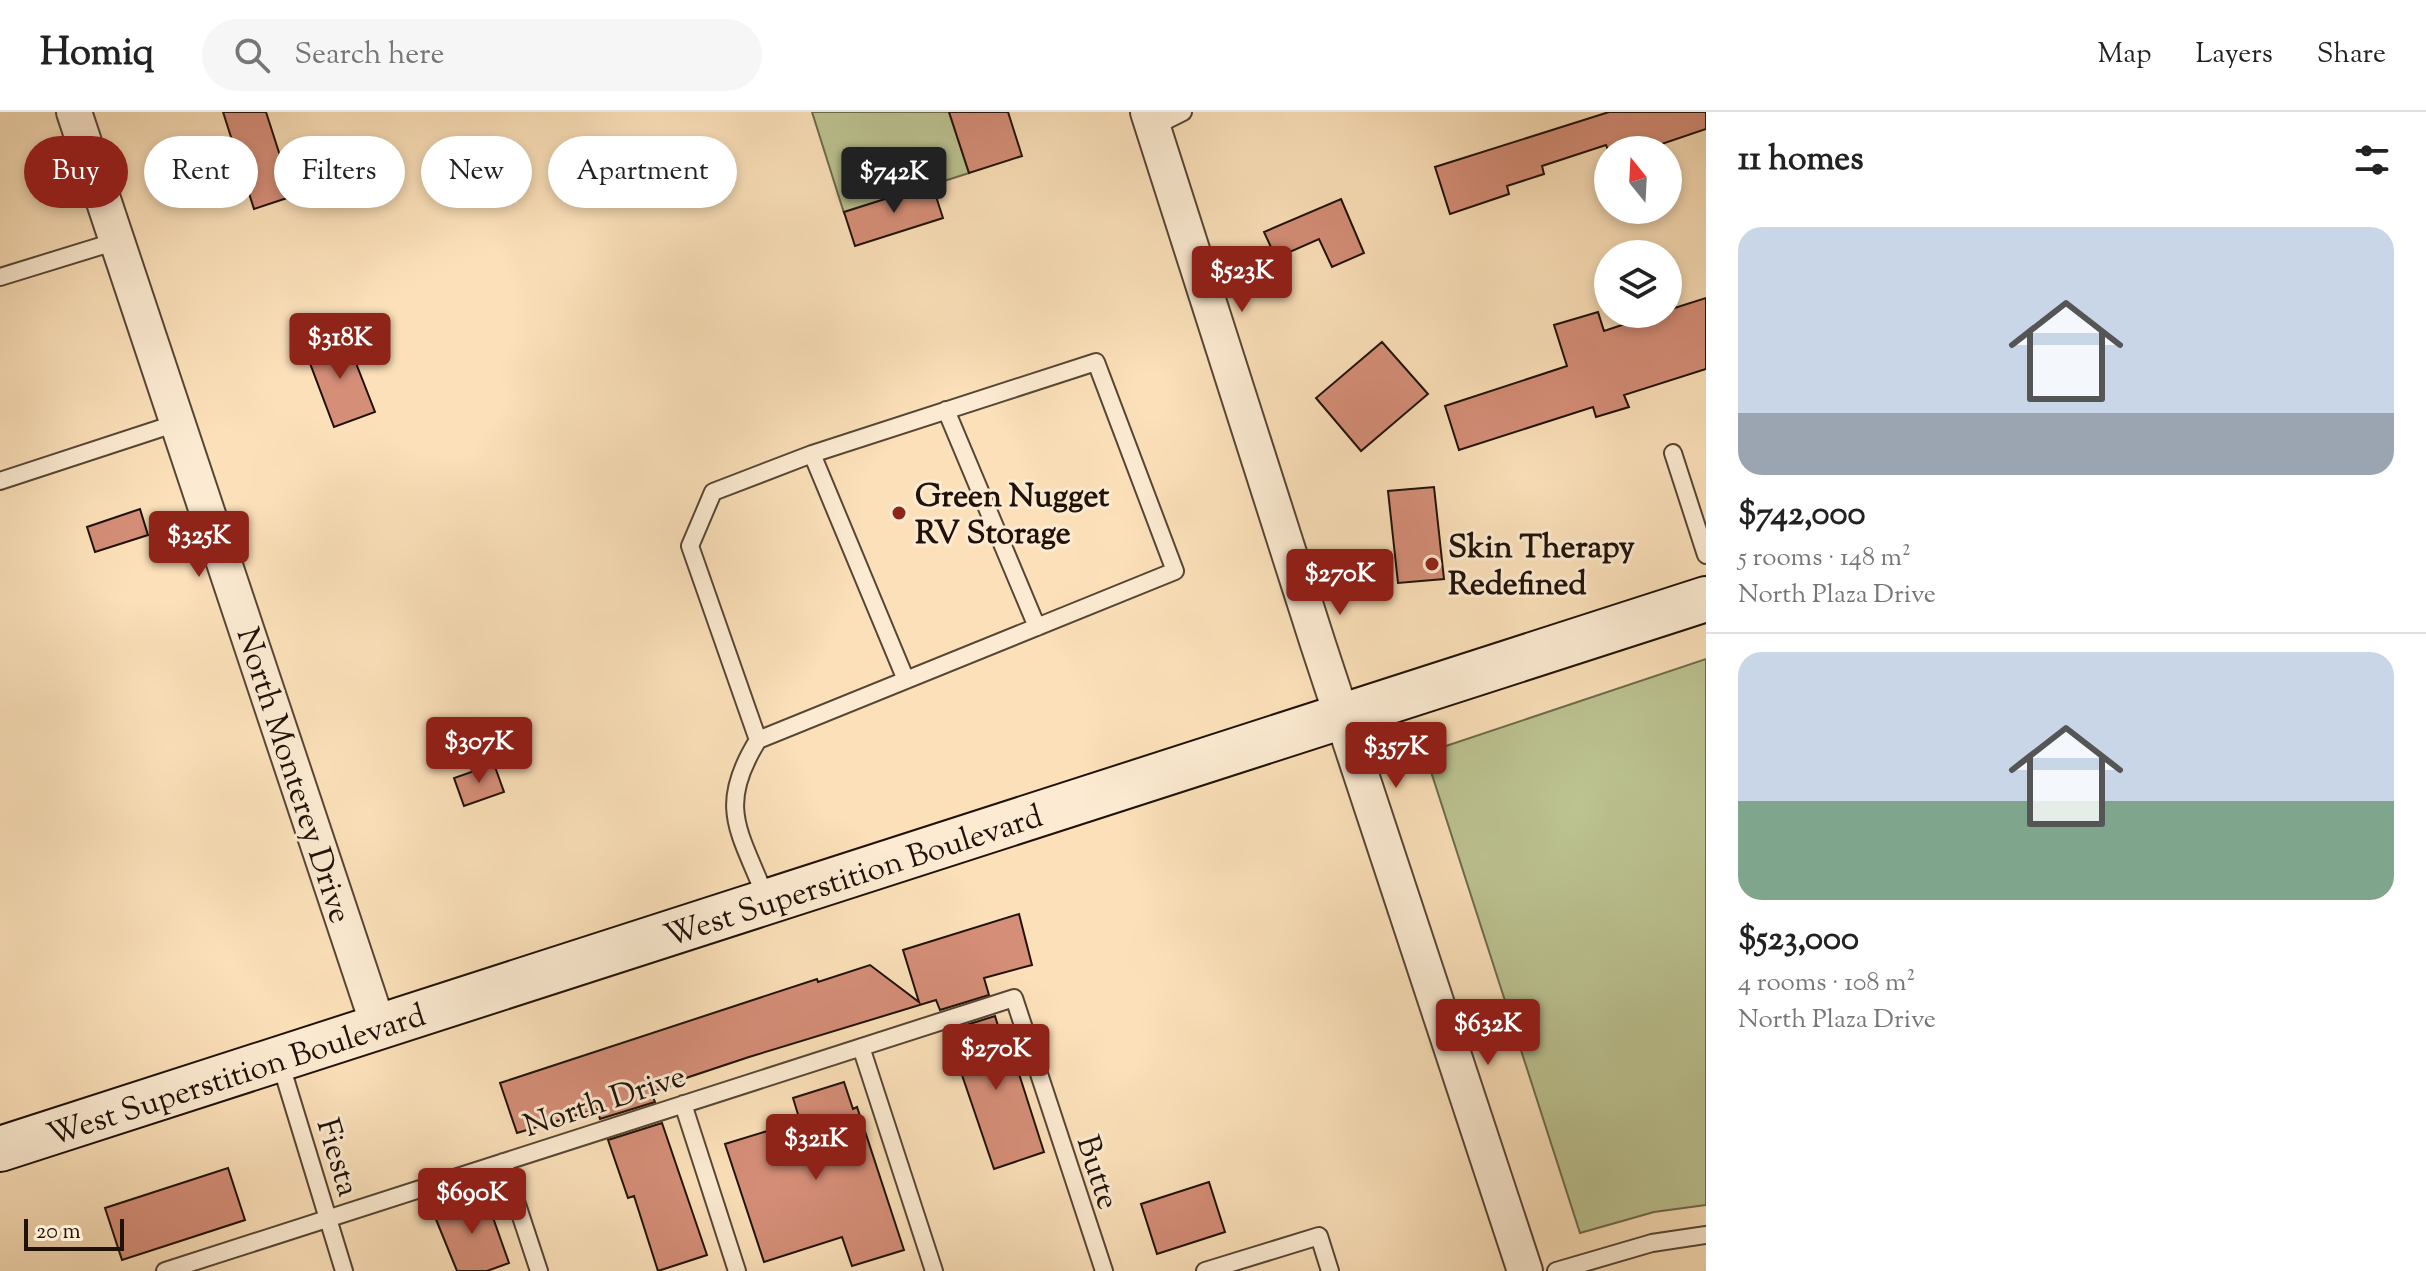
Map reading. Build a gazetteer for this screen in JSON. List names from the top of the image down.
{
  "streets": {
    "main road": ["West Superstition Boulevard"],
    "street": ["North Monterey Drive"],
    "lane": ["North Drive", "Fiesta", "Butte"]
  },
  "crossings": [
    ["North Monterey Drive", "West Superstition Boulevard"],
    ["West Superstition Boulevard", "Fiesta"],
    ["North Drive", "Fiesta"],
    ["North Drive", "Butte"]
  ],
  "places": ["Green Nugget RV Storage", "Skin Therapy Redefined"],
  "scale_bar": "20 m",
  "north": "top",
  "page": {
    "header": "Homiq",
    "search": "Search here",
    "nav": ["Map", "Layers", "Share"],
    "heading": "11 homes",
    "chip": [
      "Buy",
      "Rent",
      "Filters",
      "New",
      "Apartment"
    ],
    "price": [
      "$742K",
      "$523K",
      "$318K",
      "$325K",
      "$270K",
      "$307K",
      "$357K",
      "$632K",
      "$270K",
      "$321K",
      "$690K"
    ],
    "list": [
      {
        "name": "$742,000",
        "note": "5 rooms · 148 m² · North Plaza Drive"
      },
      {
        "name": "$523,000",
        "note": "4 rooms · 108 m² · North Plaza Drive"
      }
    ],
    "scale": "20 m"
  }
}
